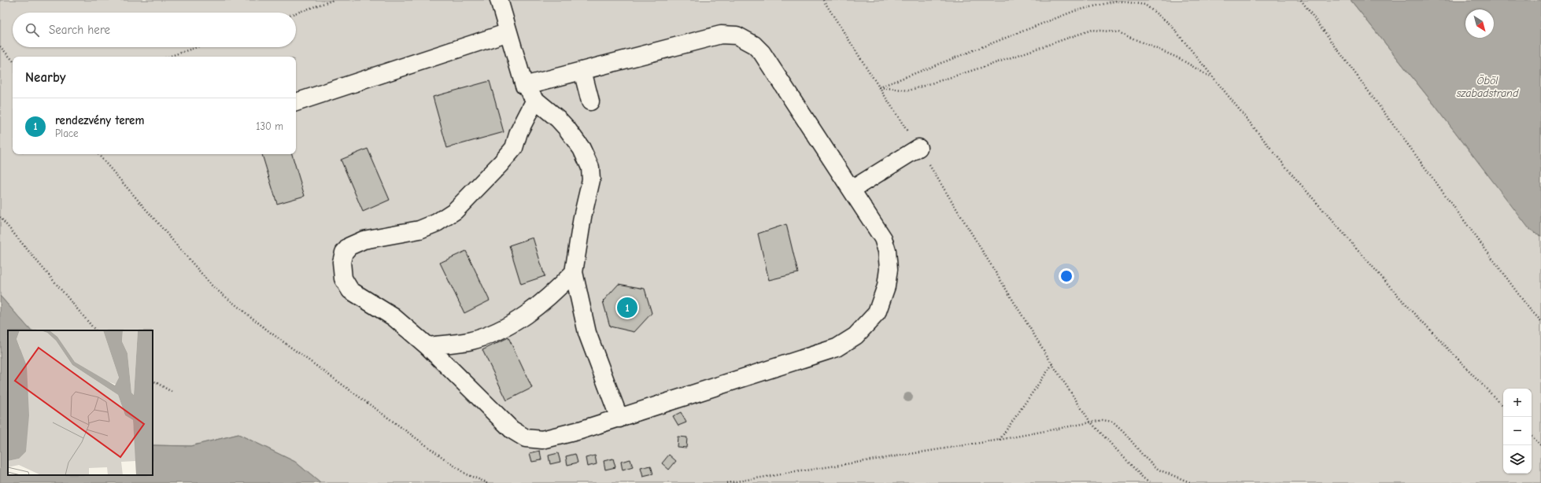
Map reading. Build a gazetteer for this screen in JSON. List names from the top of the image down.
{
  "water": ["Öböl szabadstrand"],
  "north": "bottom right",
  "page": {
    "search": "Search here",
    "heading": "Nearby",
    "list": [
      {
        "mark": "1",
        "name": "rendezvény terem",
        "note": "Place",
        "value": "130 m"
      }
    ],
    "pins": "1",
    "map_buttons": ["+", "−"]
  }
}
